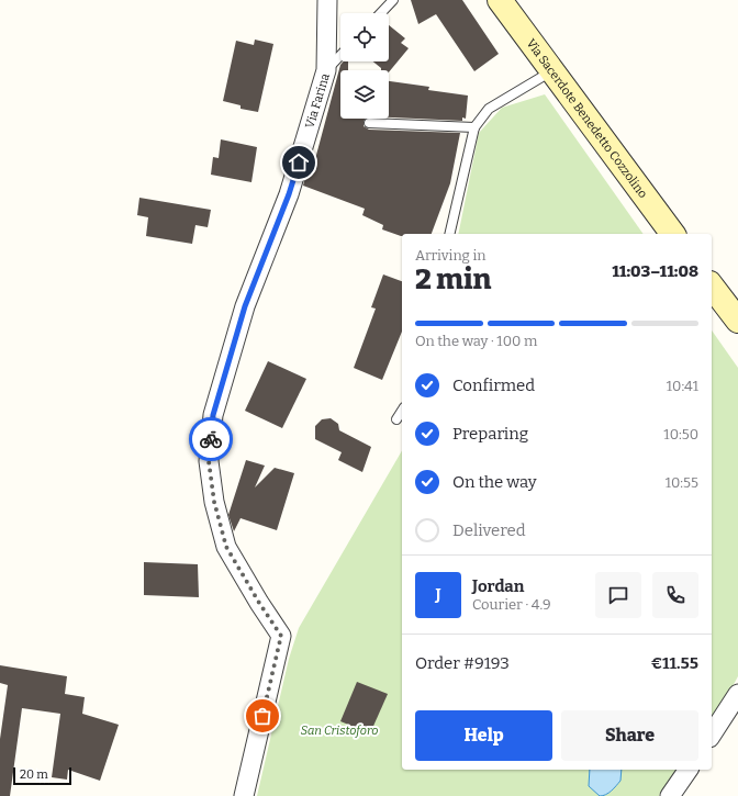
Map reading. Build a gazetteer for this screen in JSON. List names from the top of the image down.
{
  "streets": {
    "main road": ["Via Sacerdote Benedetto Cozzolino"],
    "street": ["Via Farina"]
  },
  "parks": ["San Cristoforo"],
  "scale_bar": "20 m",
  "page": {
    "heading": ["2 min", "Arriving in", "11:03–11:08"],
    "panel": [
      "Jordan",
      "Courier · 4.9",
      "Order #9193",
      "€11.55"
    ],
    "bar": "On the way · 100 m",
    "list": [
      ["Confirmed", "10:41"],
      ["Preparing", "10:50"],
      ["On the way", "10:55"],
      "Delivered"
    ],
    "round": "J",
    "buttons": ["Help", "Share"],
    "scale": "20 m"
  }
}
